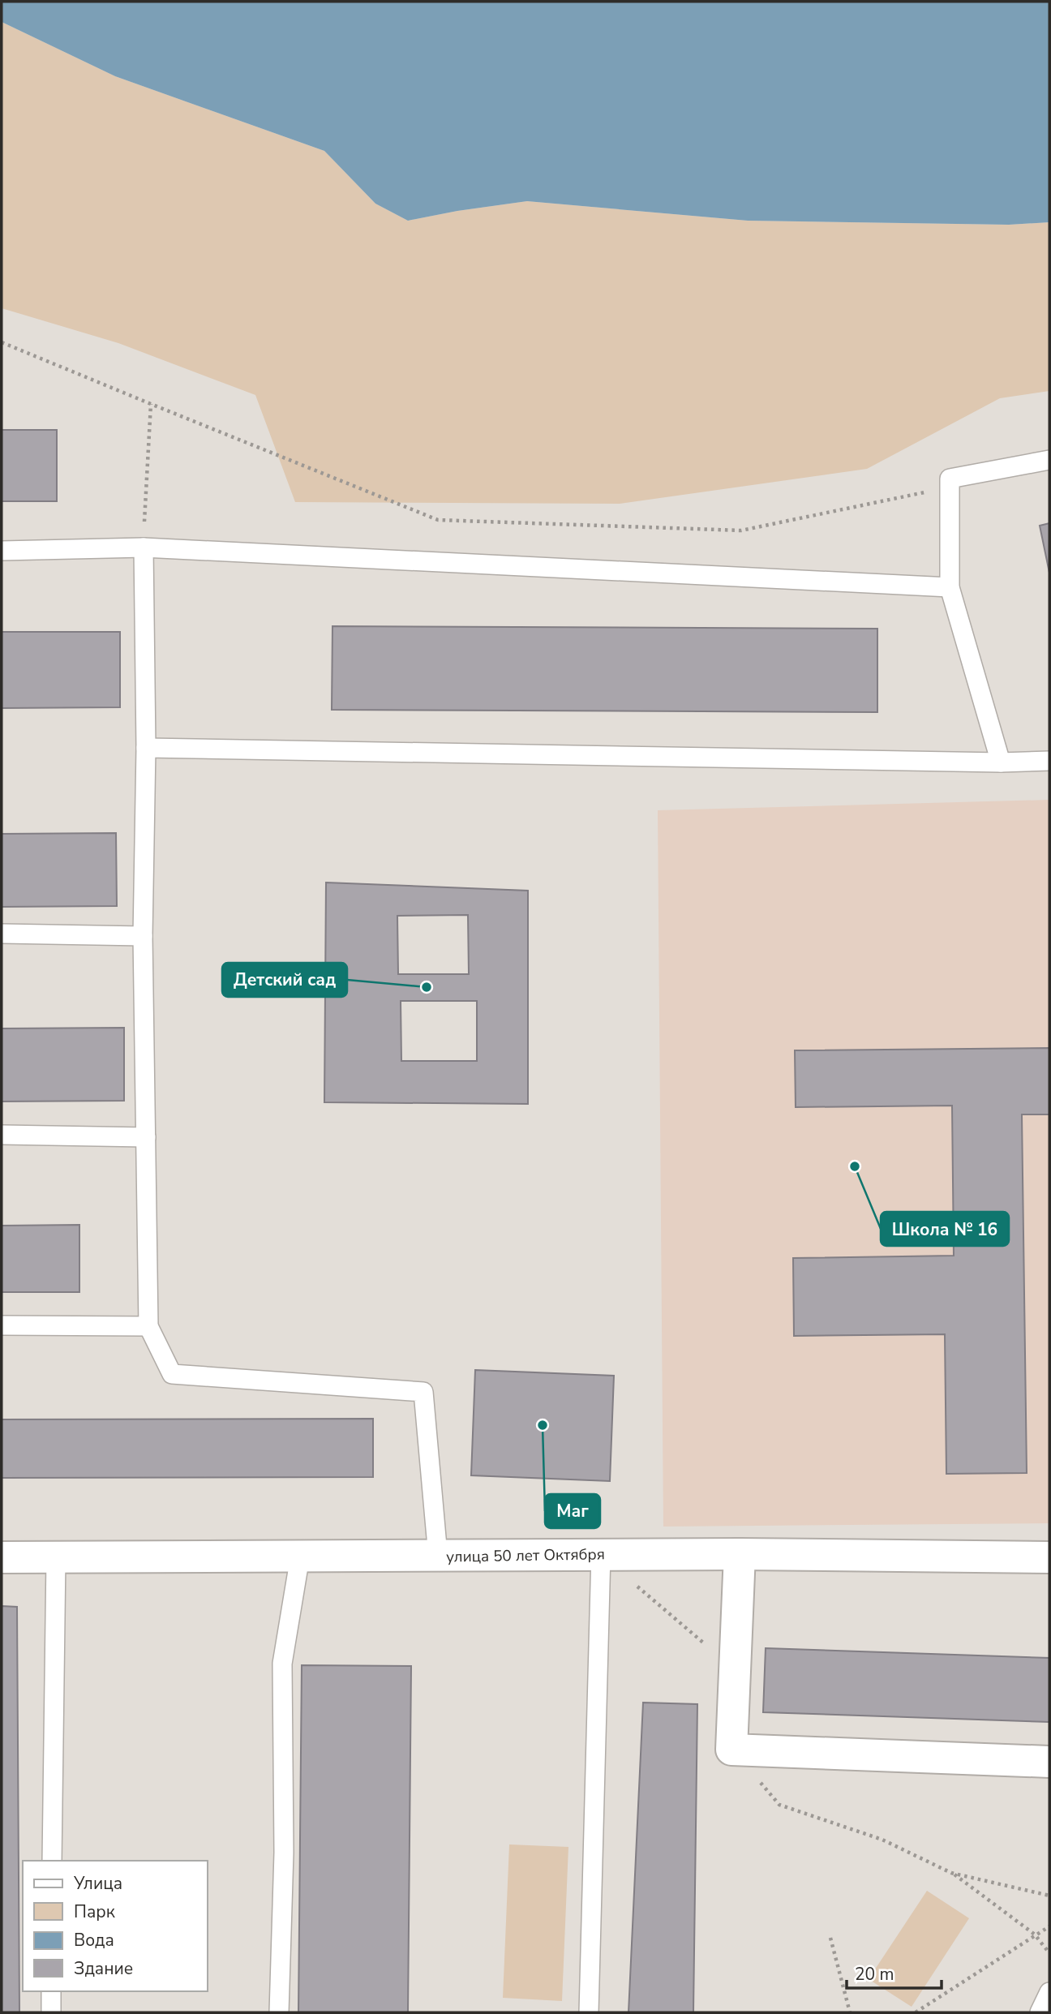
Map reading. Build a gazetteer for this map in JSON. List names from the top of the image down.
{
  "streets": {
    "street": ["улица 50 лет Октября"]
  },
  "places": ["Детский сад", "Школа № 16", "Маг"],
  "legend": [
    "Улица",
    "Парк",
    "Вода",
    "Здание"
  ],
  "scale_bar": "20 m"
}
